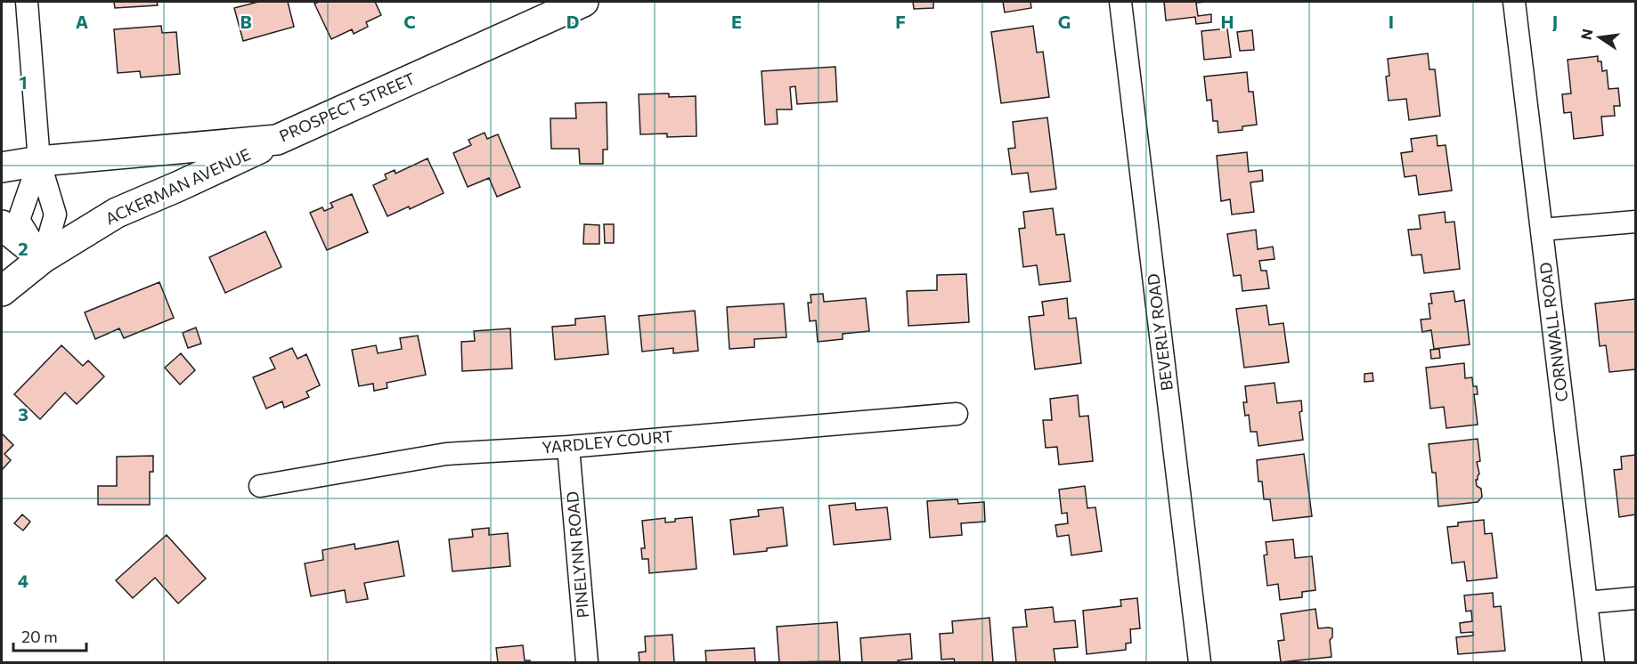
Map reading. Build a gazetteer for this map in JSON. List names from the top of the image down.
{
  "streets": {
    "main road": ["PROSPECT STREET", "ACKERMAN AVENUE"],
    "street": [
      "BEVERLY ROAD",
      "CORNWALL ROAD",
      "YARDLEY COURT",
      "PINELYNN ROAD"
    ]
  },
  "crossings": [
    ["PROSPECT STREET", "ACKERMAN AVENUE"],
    ["YARDLEY COURT", "PINELYNN ROAD"]
  ],
  "scale_bar": "20 m",
  "north": "left",
  "grid": {
    "columns": [
      "A",
      "B",
      "C",
      "D",
      "E",
      "F",
      "G",
      "H",
      "I",
      "J"
    ],
    "rows": [
      "1",
      "2",
      "3",
      "4"
    ]
  }
}
